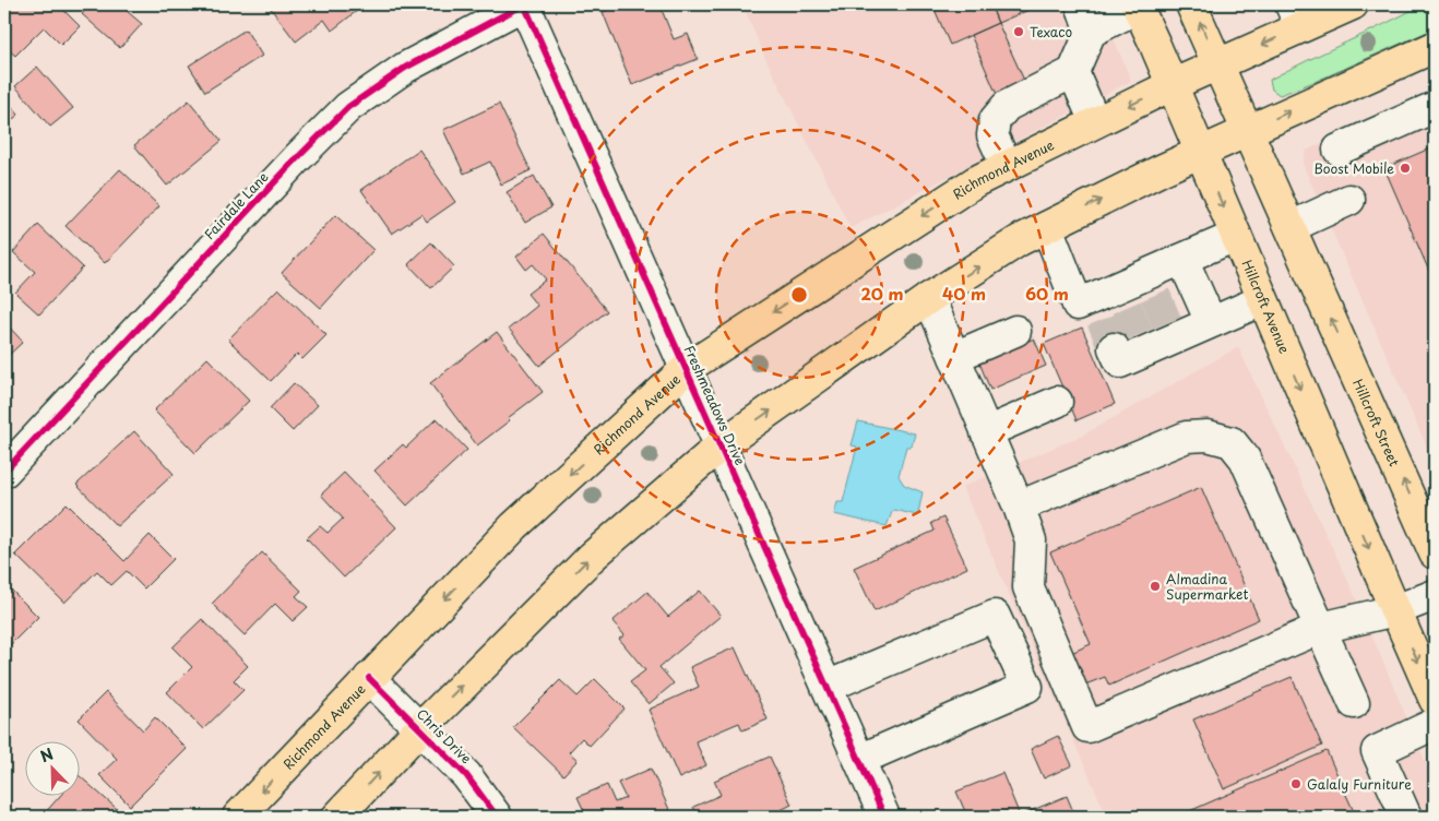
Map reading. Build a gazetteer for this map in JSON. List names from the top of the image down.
{
  "streets": {
    "main road": ["Richmond Avenue", "Hillcroft Avenue", "Hillcroft Street"],
    "street": ["Fairdale Lane", "Freshmeadows Drive", "Chris Drive"]
  },
  "crossings": [
    ["Richmond Avenue", "Hillcroft Avenue"],
    ["Richmond Avenue", "Freshmeadows Drive"],
    ["Richmond Avenue", "Chris Drive"],
    ["Fairdale Lane", "Freshmeadows Drive"]
  ],
  "one_way": ["Hillcroft Avenue", "Hillcroft Street"],
  "places": [
    "Texaco",
    "Boost Mobile",
    "Almadina Supermarket",
    "Galaly Furniture"
  ],
  "north": "top left",
  "rings": ["20 m", "40 m", "60 m"]
}
